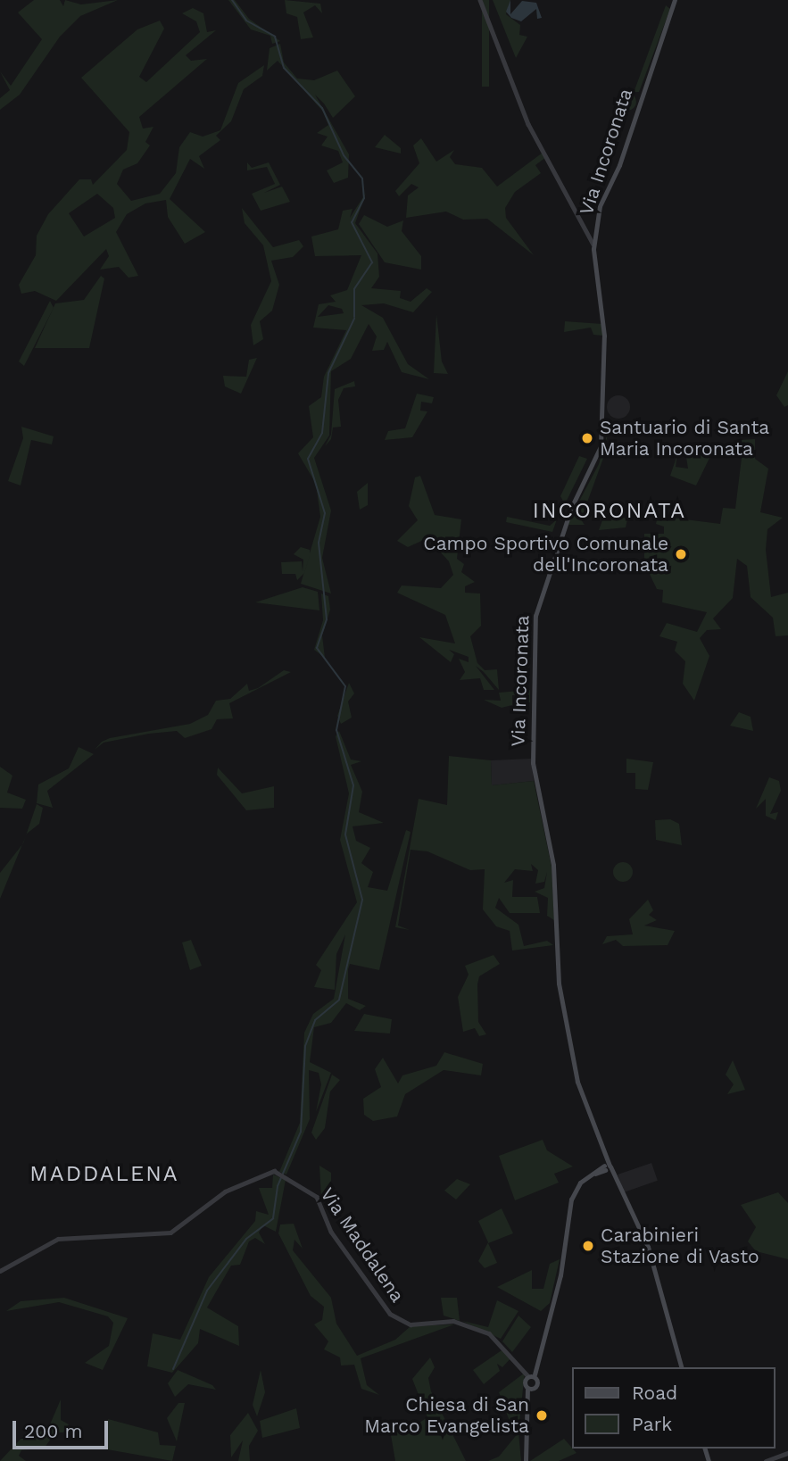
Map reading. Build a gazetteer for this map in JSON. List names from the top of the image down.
{
  "streets": {
    "main road": ["Via Incoronata"],
    "street": ["Via Maddalena"]
  },
  "districts": ["INCORONATA", "MADDALENA"],
  "places": [
    "Santuario di Santa Maria Incoronata",
    "Campo Sportivo Comunale dell'Incoronata",
    "Carabinieri Stazione di Vasto",
    "Chiesa di San Marco Evangelista"
  ],
  "legend": ["Road", "Park"],
  "scale_bar": "200 m"
}
